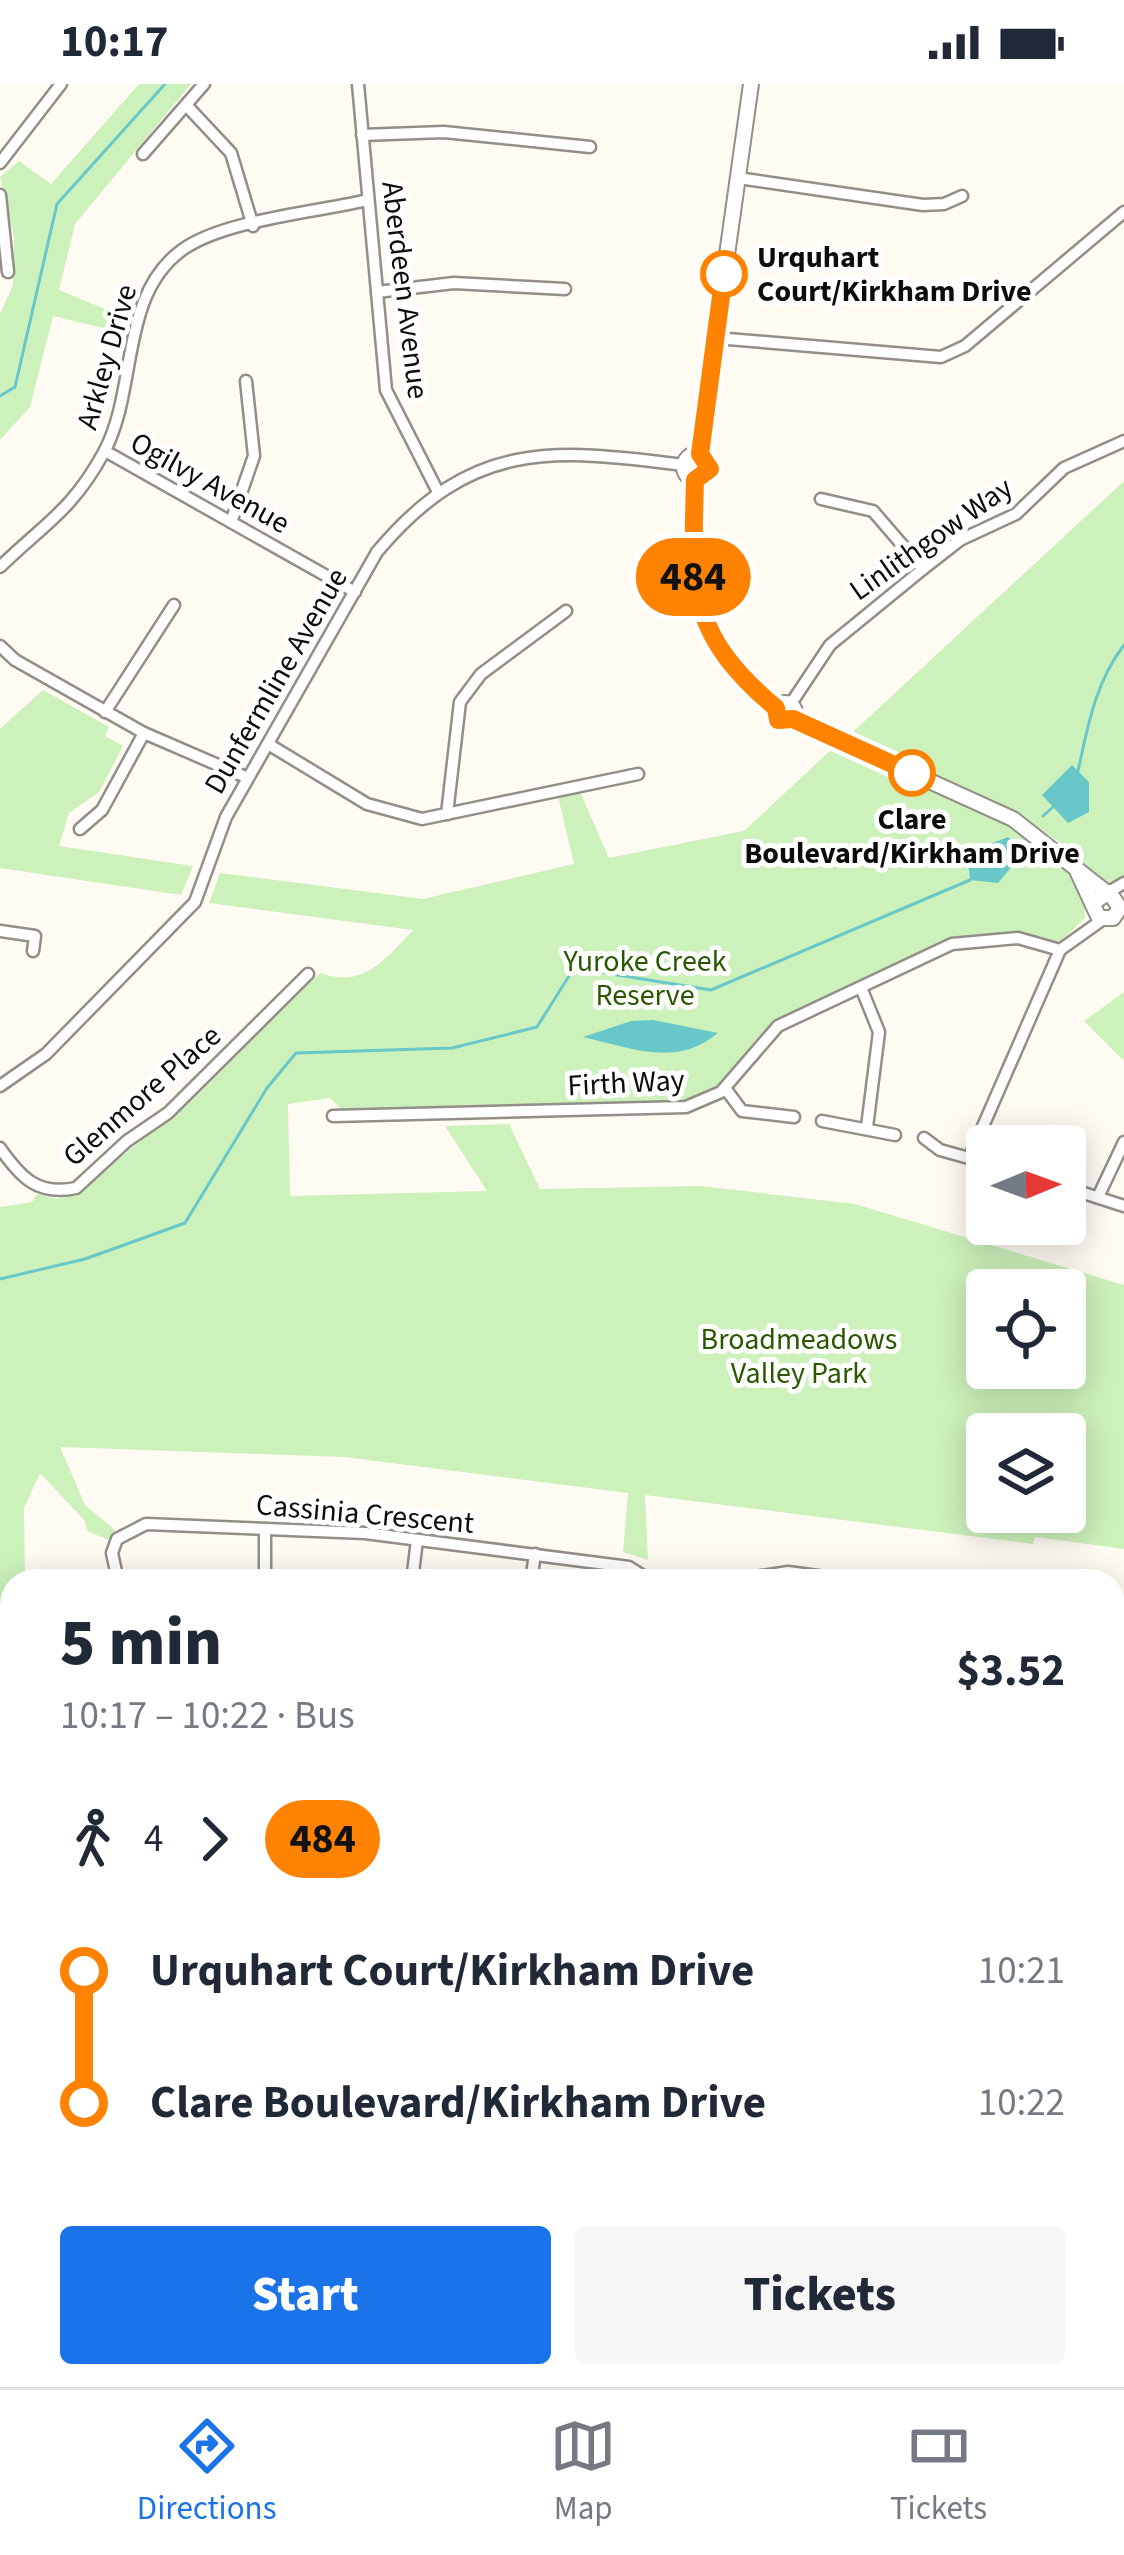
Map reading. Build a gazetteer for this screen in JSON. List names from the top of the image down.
{
  "streets": {
    "street": [
      "Aberdeen Avenue",
      "Arkley Drive",
      "Ogilvy Avenue",
      "Linlithgow Way",
      "Dunfermline Avenue",
      "Firth Way",
      "Glenmore Place",
      "Cassinia Crescent"
    ]
  },
  "crossings": [
    ["Aberdeen Avenue", "Arkley Drive"],
    ["Aberdeen Avenue", "Dunfermline Avenue"],
    ["Arkley Drive", "Ogilvy Avenue"],
    ["Ogilvy Avenue", "Dunfermline Avenue"]
  ],
  "parks": ["Yuroke Creek Reserve", "Broadmeadows Valley Park"],
  "places": ["Urquhart Court/Kirkham Drive", "Clare Boulevard/Kirkham Drive"],
  "lines": ["bus line 484"],
  "north": "right",
  "page": {
    "status": "10:17",
    "on_map": "484",
    "heading": ["5 min", "10:17 – 10:22 · Bus", "$3.52"],
    "legs": ["4", "484"],
    "list": [
      {
        "name": "Urquhart Court/Kirkham Drive",
        "value": "10:21"
      },
      {
        "name": "Clare Boulevard/Kirkham Drive",
        "value": "10:22"
      }
    ],
    "buttons": ["Start", "Tickets"],
    "tabs": ["Directions", "Map", "Tickets"]
  }
}
